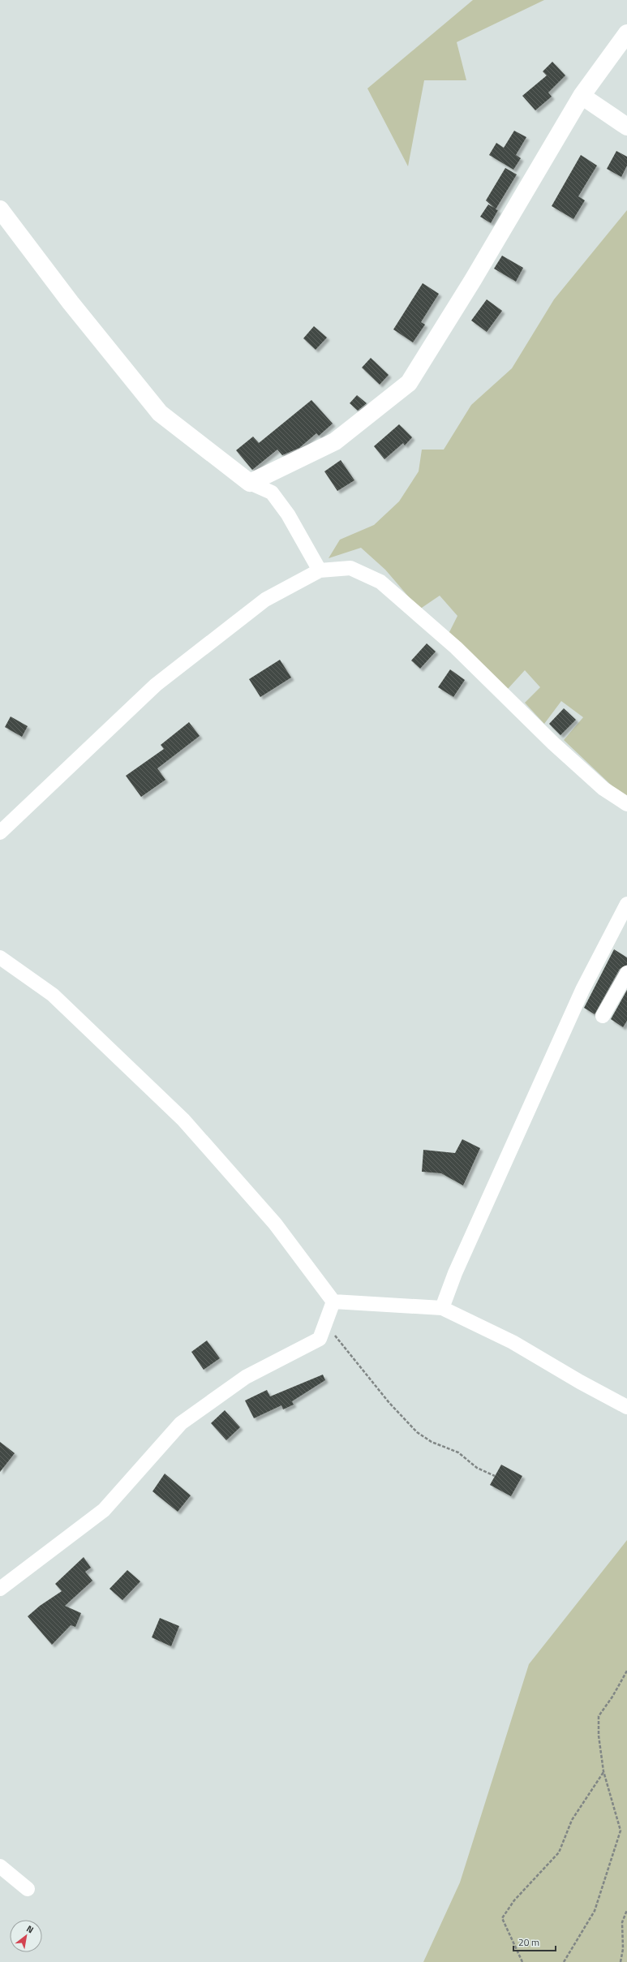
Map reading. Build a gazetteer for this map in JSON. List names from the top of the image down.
{
  "scale_bar": "20 m",
  "north": "top right"
}
